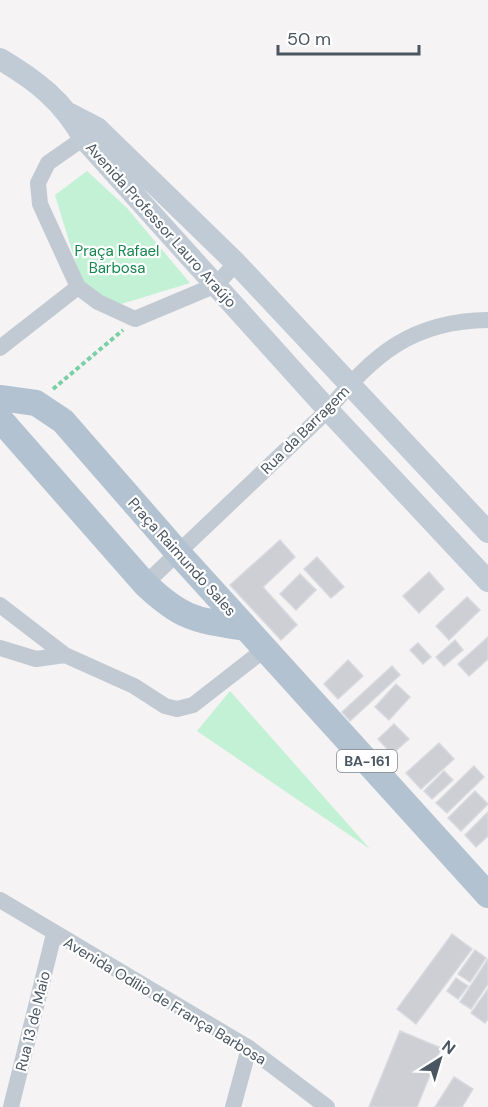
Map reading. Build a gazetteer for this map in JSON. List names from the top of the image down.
{
  "streets": {
    "main road": ["Praça Raimundo Sales", "BA-161"],
    "street": [
      "Avenida Professor Lauro Araújo",
      "Rua da Barragem",
      "Avenida Odílio de França Barbosa",
      "Rua 13 de Maio"
    ]
  },
  "crossings": [
    ["Avenida Professor Lauro Araújo", "Rua da Barragem"],
    ["Rua da Barragem", "Praça Raimundo Sales"],
    ["Praça Raimundo Sales", "BA-161"],
    ["Avenida Odílio de França Barbosa", "Rua 13 de Maio"]
  ],
  "parks": ["Praça Rafael Barbosa"],
  "scale_bar": "50 m",
  "north": "top right"
}
